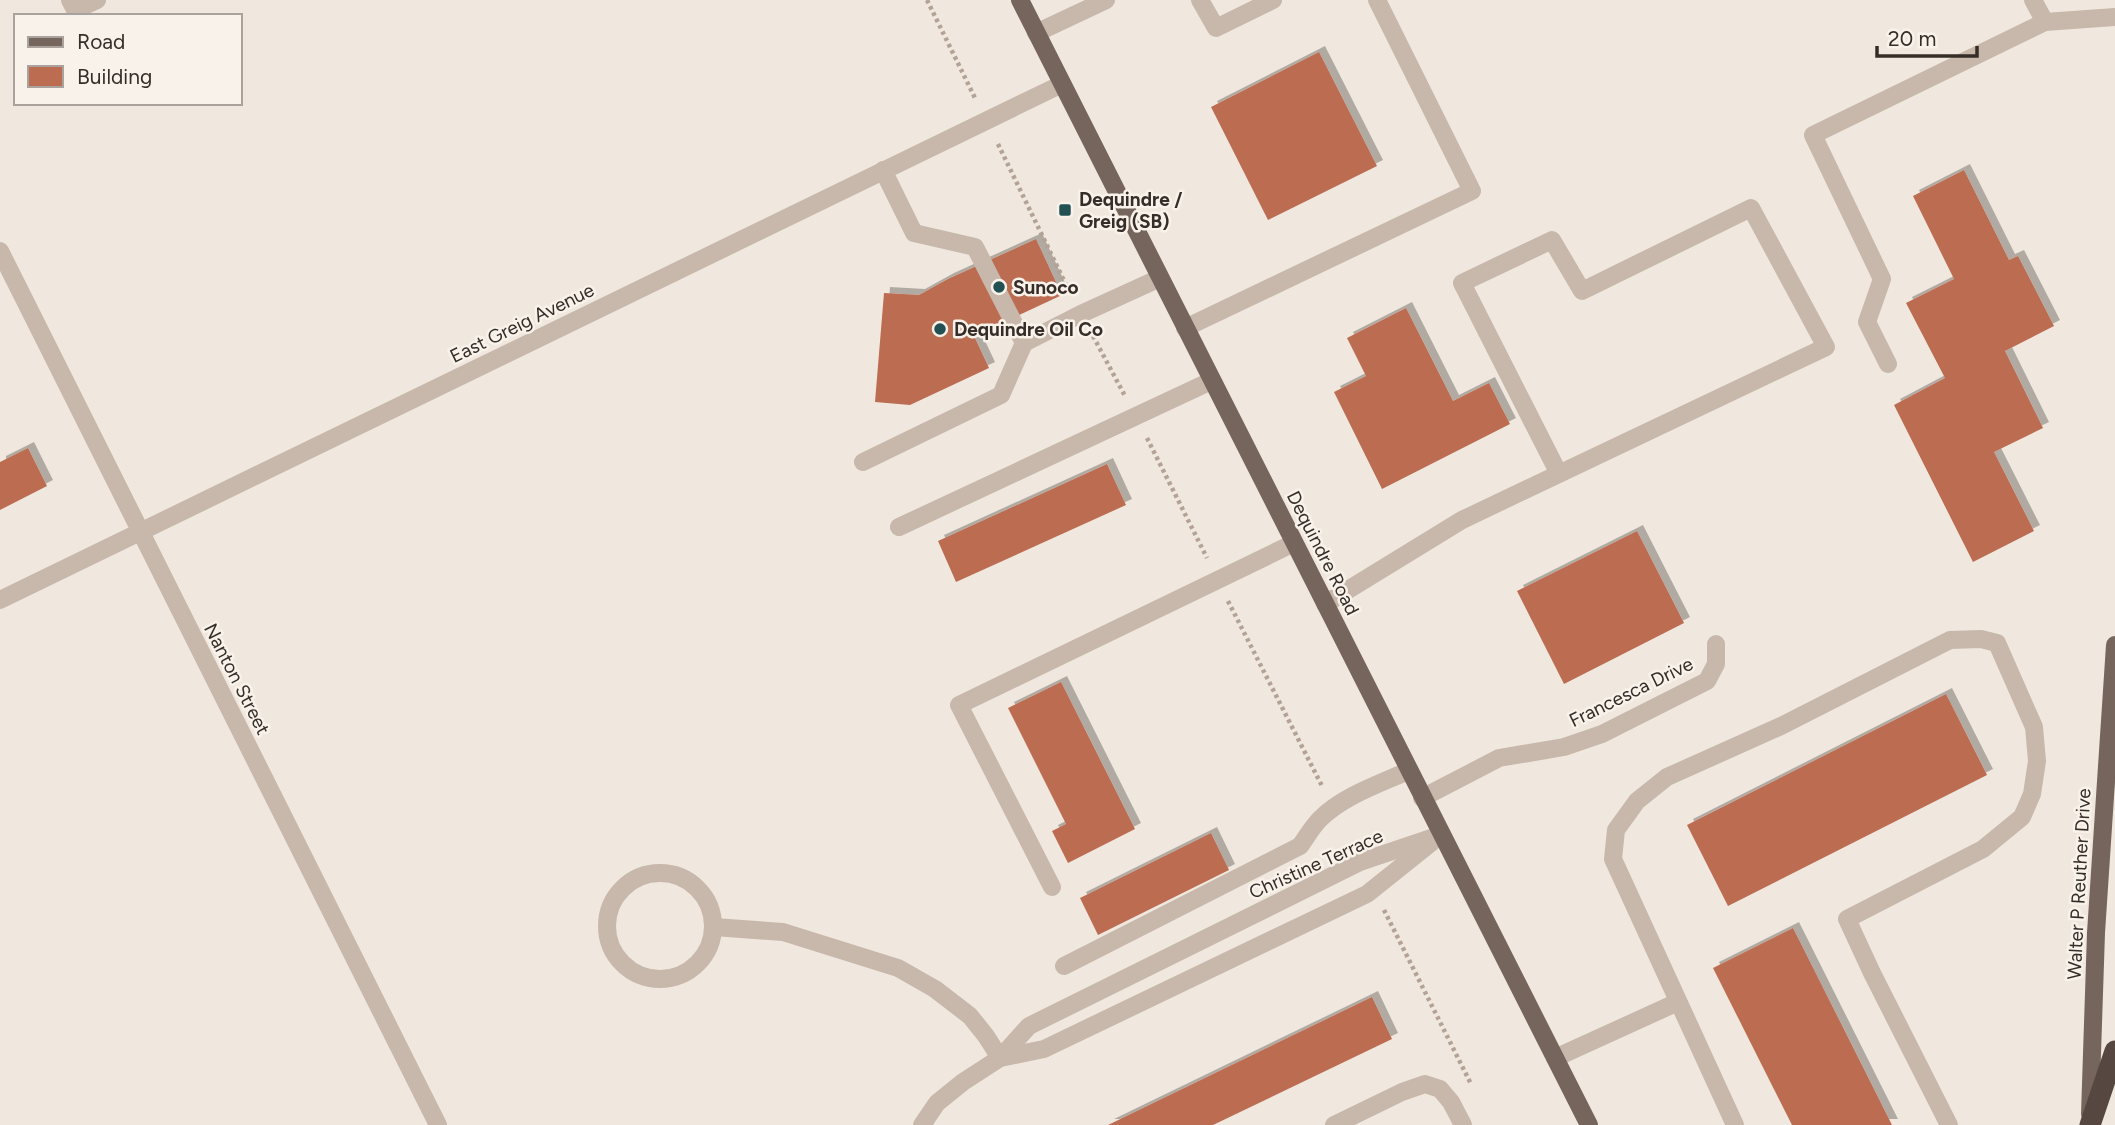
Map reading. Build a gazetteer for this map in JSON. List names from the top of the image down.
{
  "streets": {
    "main road": ["Dequindre Road", "Walter P Reuther Drive"],
    "street": [
      "East Greig Avenue",
      "Nanton Street",
      "Francesca Drive",
      "Christine Terrace"
    ]
  },
  "crossings": [
    ["East Greig Avenue", "Dequindre Road"],
    ["East Greig Avenue", "Nanton Street"],
    ["Dequindre Road", "Francesca Drive"],
    ["Dequindre Road", "Christine Terrace"]
  ],
  "places": {
    "transit": ["Dequindre / Greig (SB)"],
    "other": ["Sunoco", "Dequindre Oil Co"]
  },
  "legend": ["Road", "Building"],
  "scale_bar": "20 m"
}
